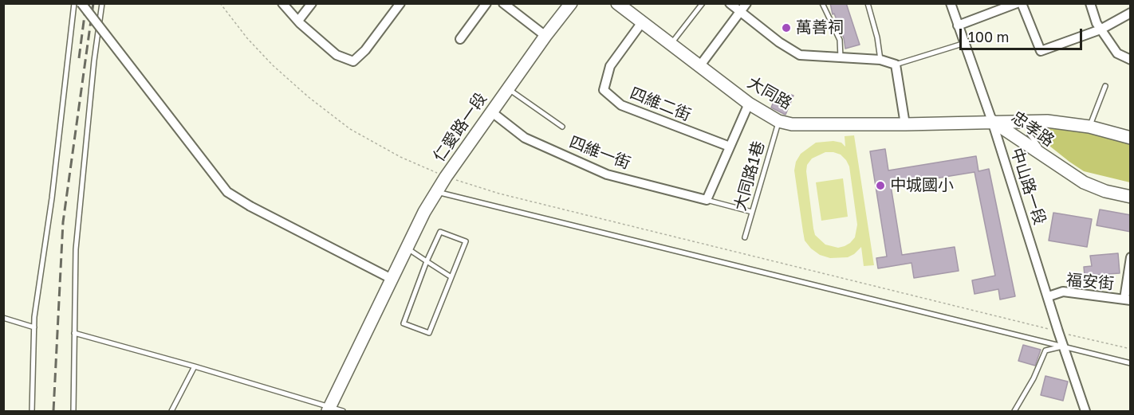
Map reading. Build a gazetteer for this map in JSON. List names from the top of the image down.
{
  "streets": {
    "main road": ["大同路", "仁愛路一段", "忠孝路"],
    "street": [
      "四維二街",
      "四維一街",
      "中山路一段",
      "福安街"
    ],
    "lane": ["大同路1巷"]
  },
  "crossings": [
    ["大同路", "四維二街"],
    ["大同路", "忠孝路"],
    ["大同路", "大同路1巷"],
    ["大同路", "中山路一段"],
    ["仁愛路一段", "四維一街"],
    ["忠孝路", "中山路一段"],
    ["四維一街", "大同路1巷"],
    ["中山路一段", "福安街"]
  ],
  "places": ["萬善祠", "中城國小"],
  "scale_bar": "100 m"
}
